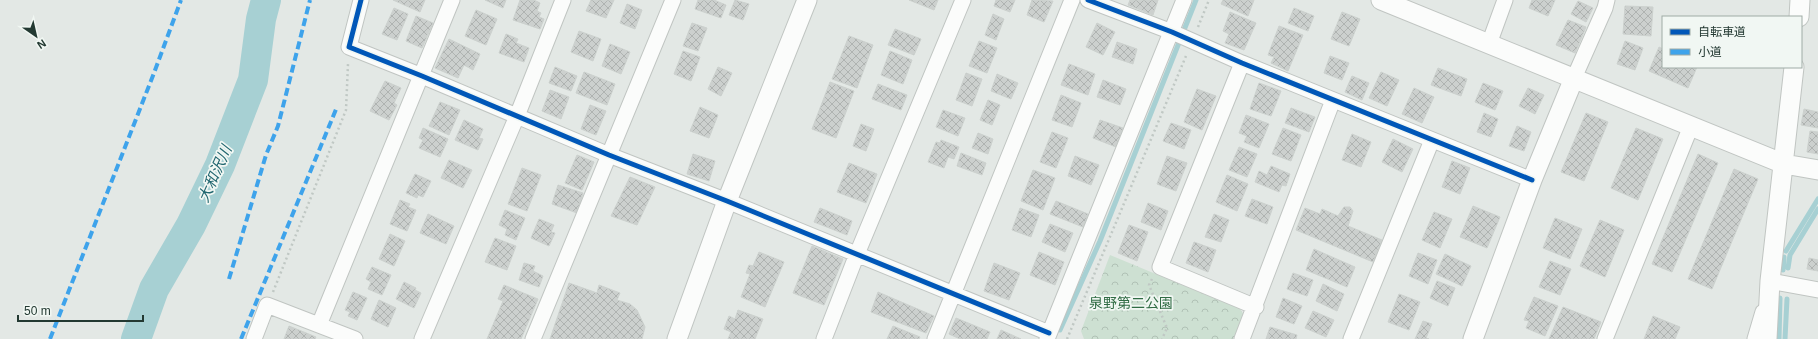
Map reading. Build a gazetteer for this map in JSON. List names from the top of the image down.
{
  "water": ["大和沢川"],
  "parks": ["泉野第二公園"],
  "legend": ["自転車道", "小道"],
  "scale_bar": "50 m",
  "north": "bottom right"
}
